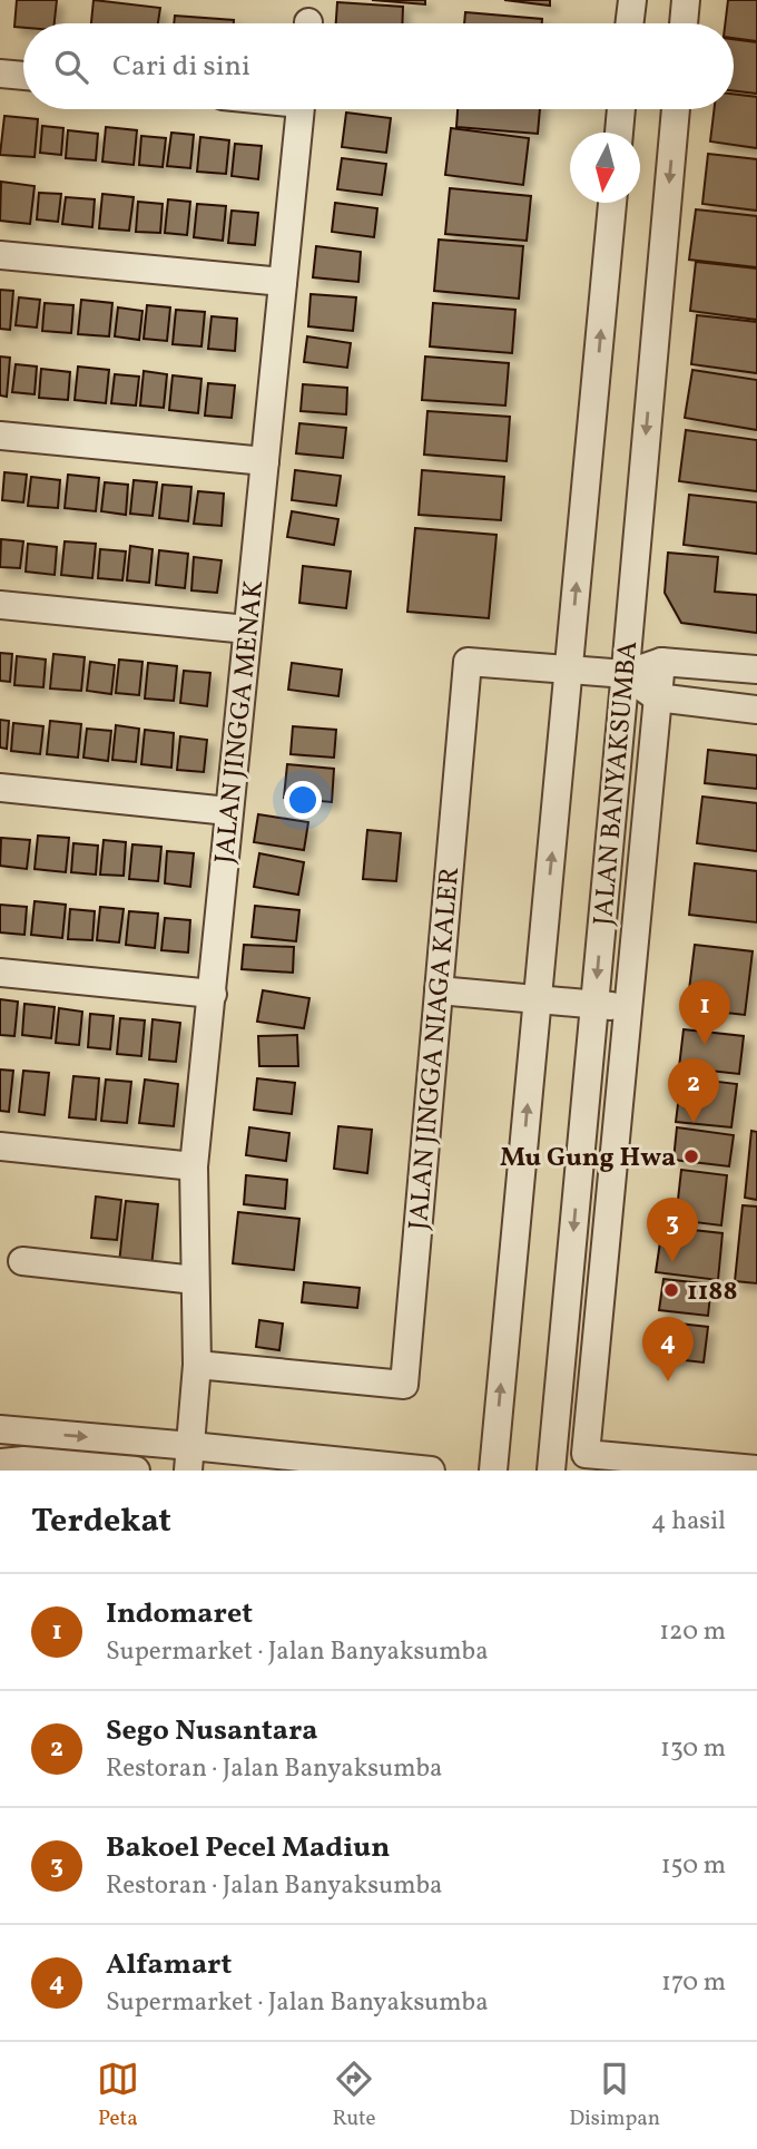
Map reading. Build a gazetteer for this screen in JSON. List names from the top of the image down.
{
  "streets": {
    "street": ["JALAN JINGGA MENAK", "JALAN BANYAKSUMBA", "JALAN JINGGA NIAGA KALER"]
  },
  "crossings": [
    ["JALAN JINGGA MENAK", "JALAN JINGGA NIAGA KALER"],
    ["JALAN BANYAKSUMBA", "JALAN JINGGA NIAGA KALER"]
  ],
  "places": ["Mu Gung Hwa", "1188"],
  "north": "bottom",
  "page": {
    "search": "Cari di sini",
    "pins": [
      "1",
      "2",
      "3",
      "4"
    ],
    "heading": ["Terdekat", "4 hasil"],
    "list": [
      {
        "mark": "1",
        "name": "Indomaret",
        "note": "Supermarket · Jalan Banyaksumba",
        "value": "120 m"
      },
      {
        "mark": "2",
        "name": "Sego Nusantara",
        "note": "Restoran · Jalan Banyaksumba",
        "value": "130 m"
      },
      {
        "mark": "3",
        "name": "Bakoel Pecel Madiun",
        "note": "Restoran · Jalan Banyaksumba",
        "value": "150 m"
      },
      {
        "mark": "4",
        "name": "Alfamart",
        "note": "Supermarket · Jalan Banyaksumba",
        "value": "170 m"
      }
    ],
    "nav": ["Peta", "Rute", "Disimpan"]
  }
}
